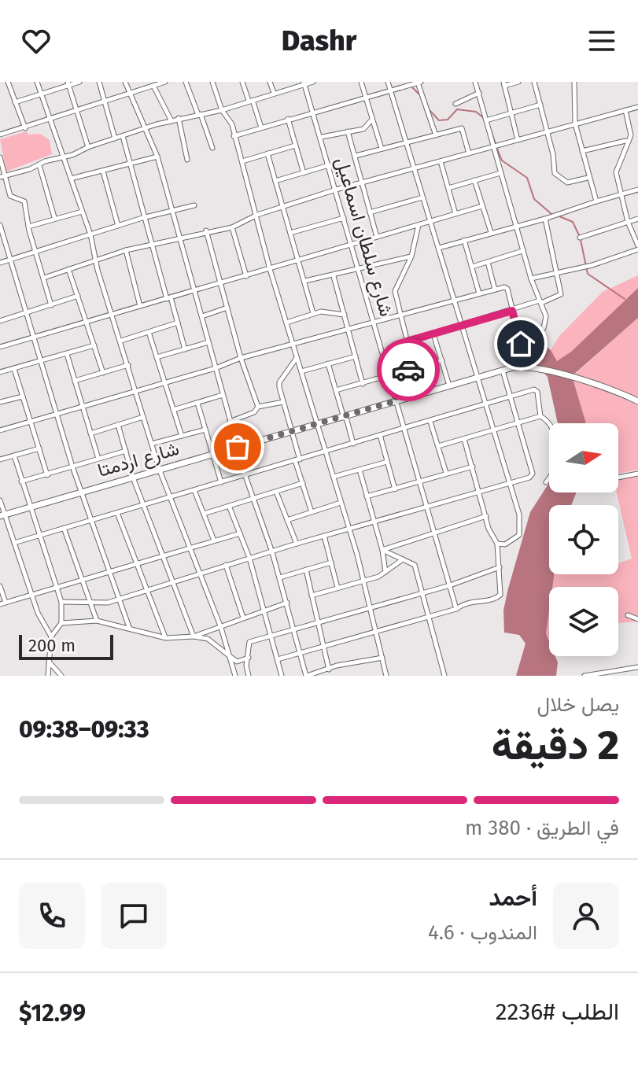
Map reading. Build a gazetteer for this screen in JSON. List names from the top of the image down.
{
  "streets": {
    "main road": ["شارع اردمتا"],
    "street": ["شارع سلطان اسماعيل"]
  },
  "crossings": [
    ["شارع سلطان اسماعيل", "شارع اردمتا"]
  ],
  "scale_bar": "200 m",
  "north": "right",
  "page": {
    "header": "Dashr",
    "scale": "200 m",
    "heading": ["2 دقيقة", "يصل خلال", "09:33–09:38"],
    "panel": [
      "أحمد",
      "المندوب · 4.6",
      "الطلب #2236",
      "$12.99"
    ],
    "bar": "في الطريق · 380 m"
  }
}
